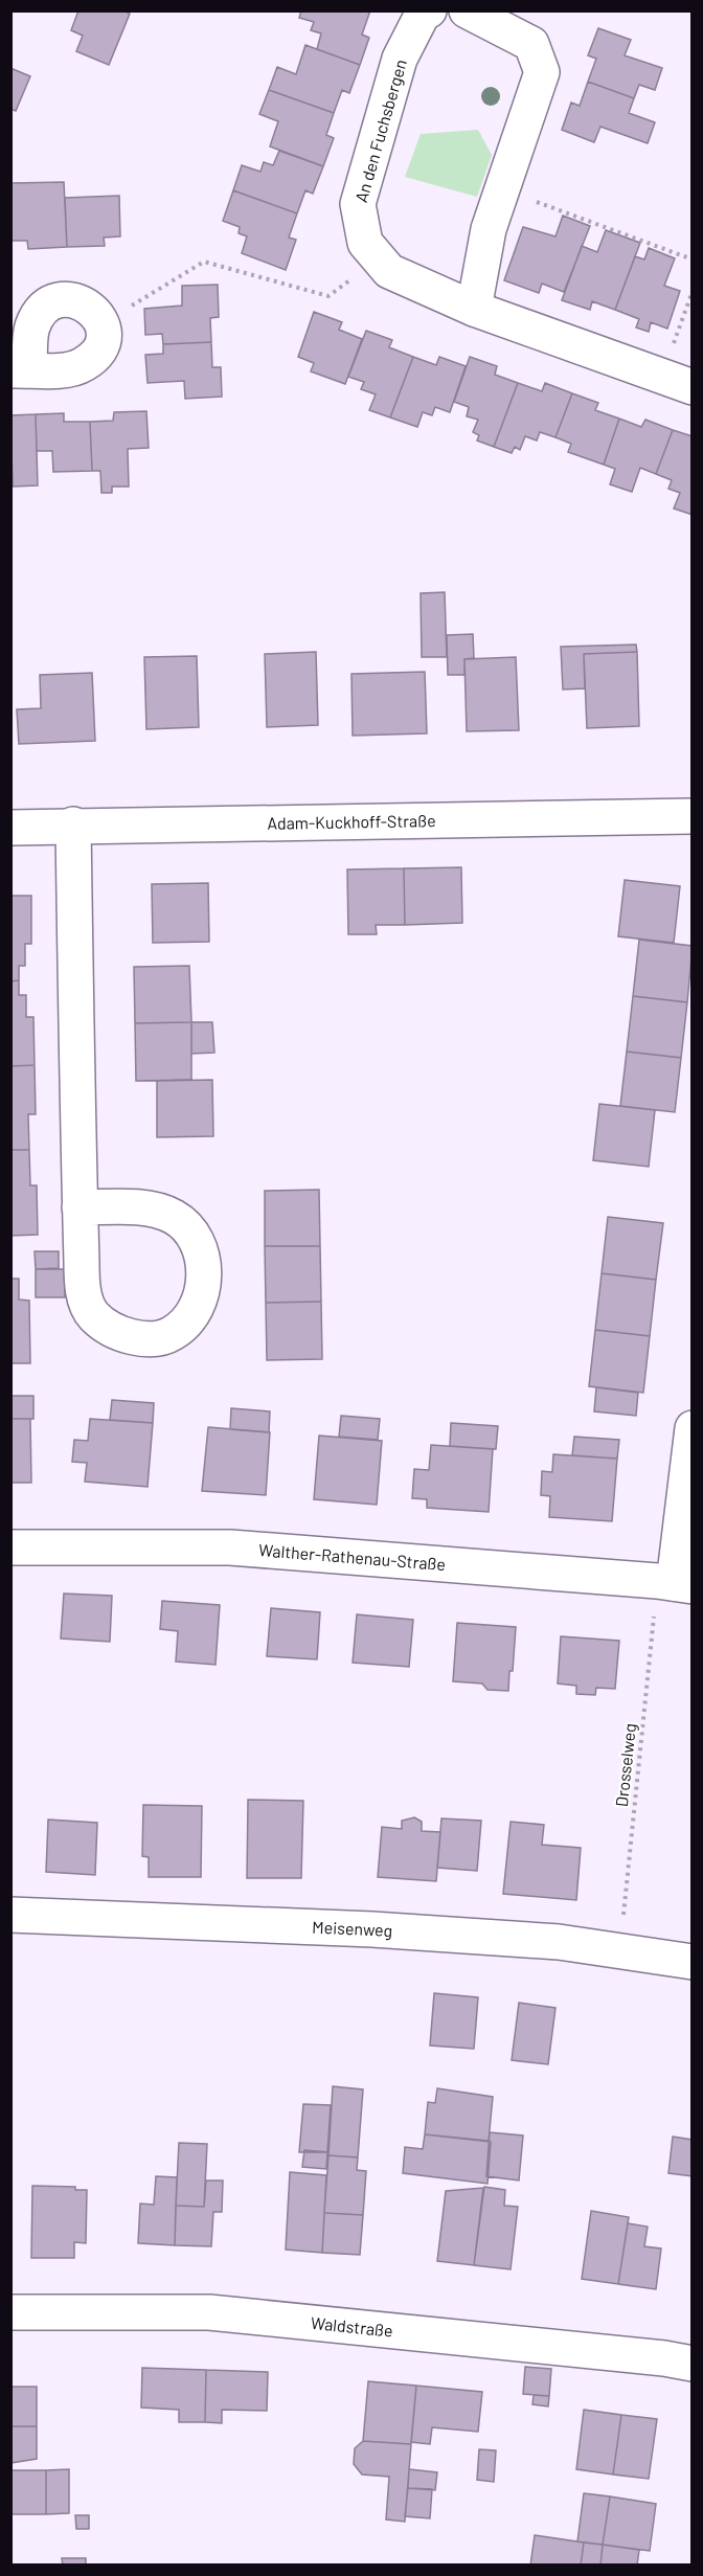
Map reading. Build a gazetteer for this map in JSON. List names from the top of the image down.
{
  "streets": {
    "street": [
      "An den Fuchsbergen",
      "Adam-Kuckhoff-Straße",
      "Walther-Rathenau-Straße",
      "Meisenweg",
      "Waldstraße"
    ],
    "path": ["Drosselweg"]
  },
  "crossings": [
    ["Walther-Rathenau-Straße", "Drosselweg"],
    ["Drosselweg", "Meisenweg"]
  ]
}
